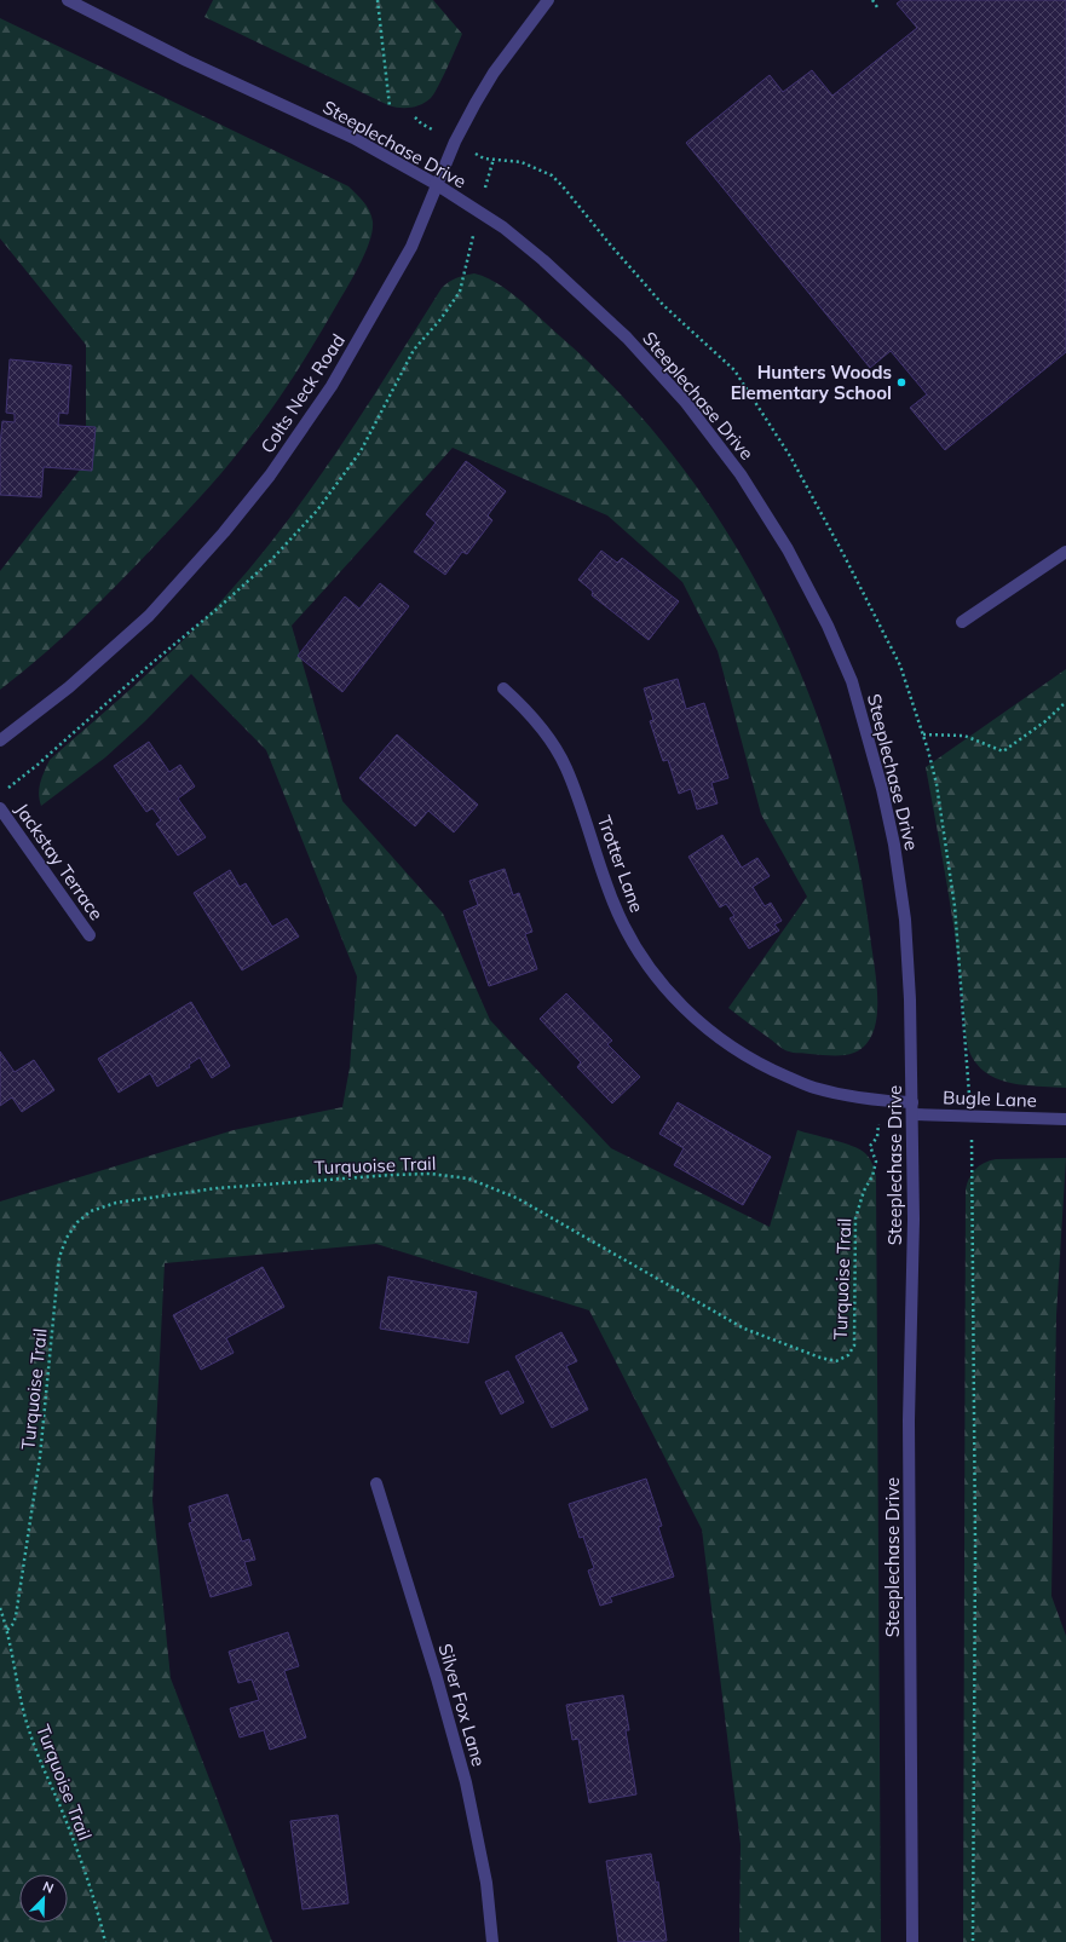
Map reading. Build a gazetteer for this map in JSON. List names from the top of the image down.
{
  "streets": {
    "street": [
      "Steeplechase Drive",
      "Colts Neck Road",
      "Jackstay Terrace",
      "Trotter Lane",
      "Bugle Lane",
      "Silver Fox Lane"
    ],
    "path": ["Turquoise Trail"]
  },
  "crossings": [
    ["Steeplechase Drive", "Colts Neck Road"],
    ["Steeplechase Drive", "Trotter Lane"],
    ["Steeplechase Drive", "Bugle Lane"],
    ["Trotter Lane", "Bugle Lane"],
    ["Trotter Lane", "Turquoise Trail"]
  ],
  "places": ["Hunters Woods Elementary School"],
  "north": "top right"
}
